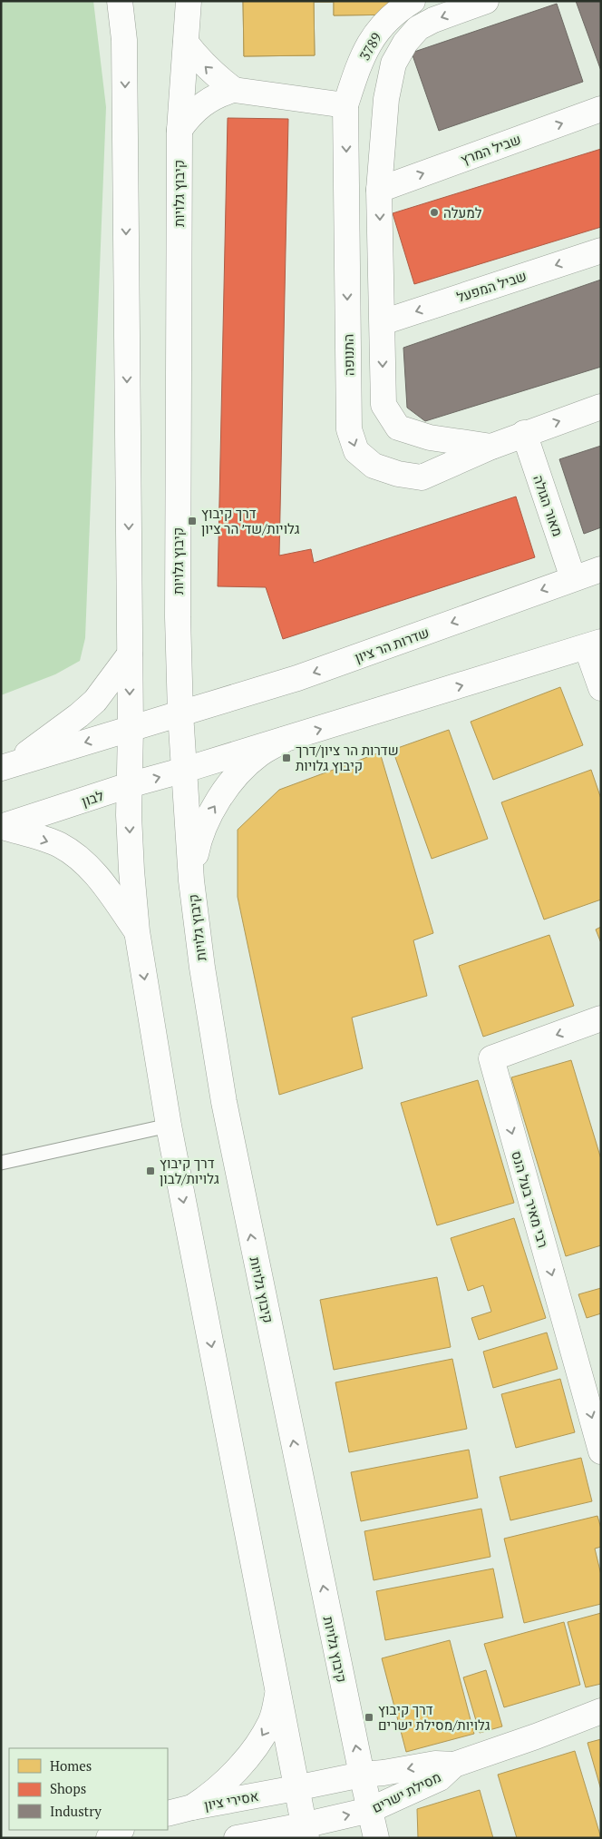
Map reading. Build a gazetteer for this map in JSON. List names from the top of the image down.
{
  "streets": {
    "main road": [
      "3789",
      "שביל המרץ",
      "קיבוץ גלויות",
      "שביל המפעל",
      "התנופה",
      "מאור הגולה",
      "שדרות הר ציון",
      "לבון",
      "רבי מאיר בעל הנס",
      "מסילת ישרים",
      "אסירי ציון"
    ]
  },
  "crossings": [
    ["3789", "התנופה"],
    ["קיבוץ גלויות", "שדרות הר ציון"],
    ["קיבוץ גלויות", "לבון"],
    ["קיבוץ גלויות", "מסילת ישרים"],
    ["התנופה", "מאור הגולה"],
    ["מאור הגולה", "שדרות הר ציון"],
    ["מסילת ישרים", "אסירי ציון"]
  ],
  "one_way": ["שביל המרץ", "שביל המפעל", "רבי מאיר בעל הנס"],
  "places": {
    "other": ["למעלה"],
    "transit": [
      "דרך קיבוץ גלויות/שד׳ הר ציון",
      "שדרות הר ציון/דרך קיבוץ גלויות",
      "דרך קיבוץ גלויות/לבון",
      "דרך קיבוץ גלויות/מסילת ישרים"
    ]
  },
  "legend": ["Homes", "Shops", "Industry"]
}
